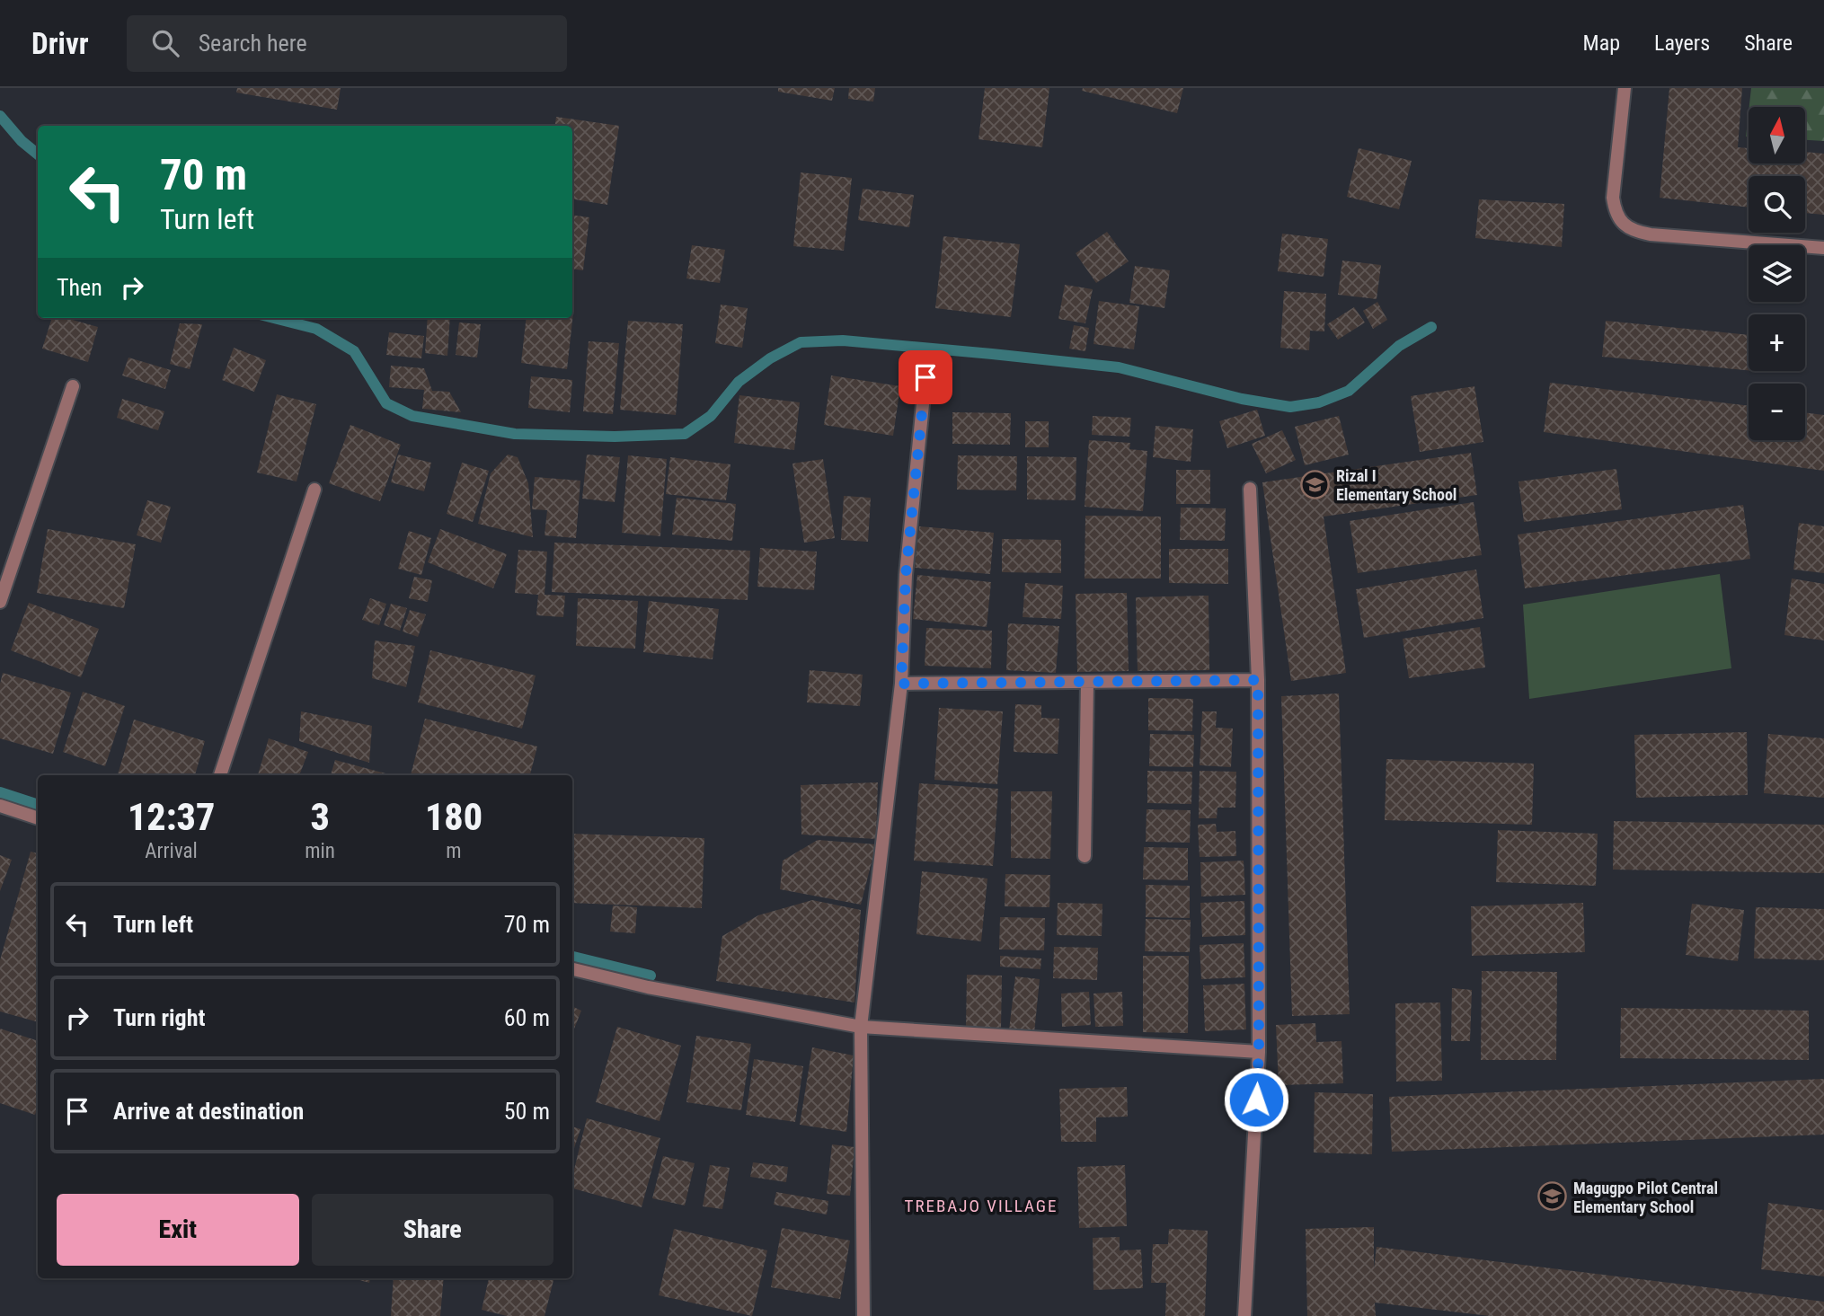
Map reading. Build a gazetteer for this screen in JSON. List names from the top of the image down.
{
  "districts": ["TREBAJO VILLAGE"],
  "places": {
    "school or university": ["Rizal I Elementary School", "Magugpo Pilot Central Elementary School"]
  },
  "north": "top",
  "page": {
    "header": "Drivr",
    "search": "Search here",
    "nav": ["Map", "Layers", "Share"],
    "map_buttons": ["+", "−"],
    "turn": ["70 m", "Turn left"],
    "then": "Then",
    "eta": [
      "12:37",
      "Arrival",
      "3",
      "min",
      "180",
      "m"
    ],
    "list": [
      {
        "name": "Turn left",
        "value": "70 m"
      },
      {
        "name": "Turn right",
        "value": "60 m"
      },
      {
        "name": "Arrive at destination",
        "value": "50 m"
      }
    ],
    "buttons": ["Exit", "Share"]
  }
}
